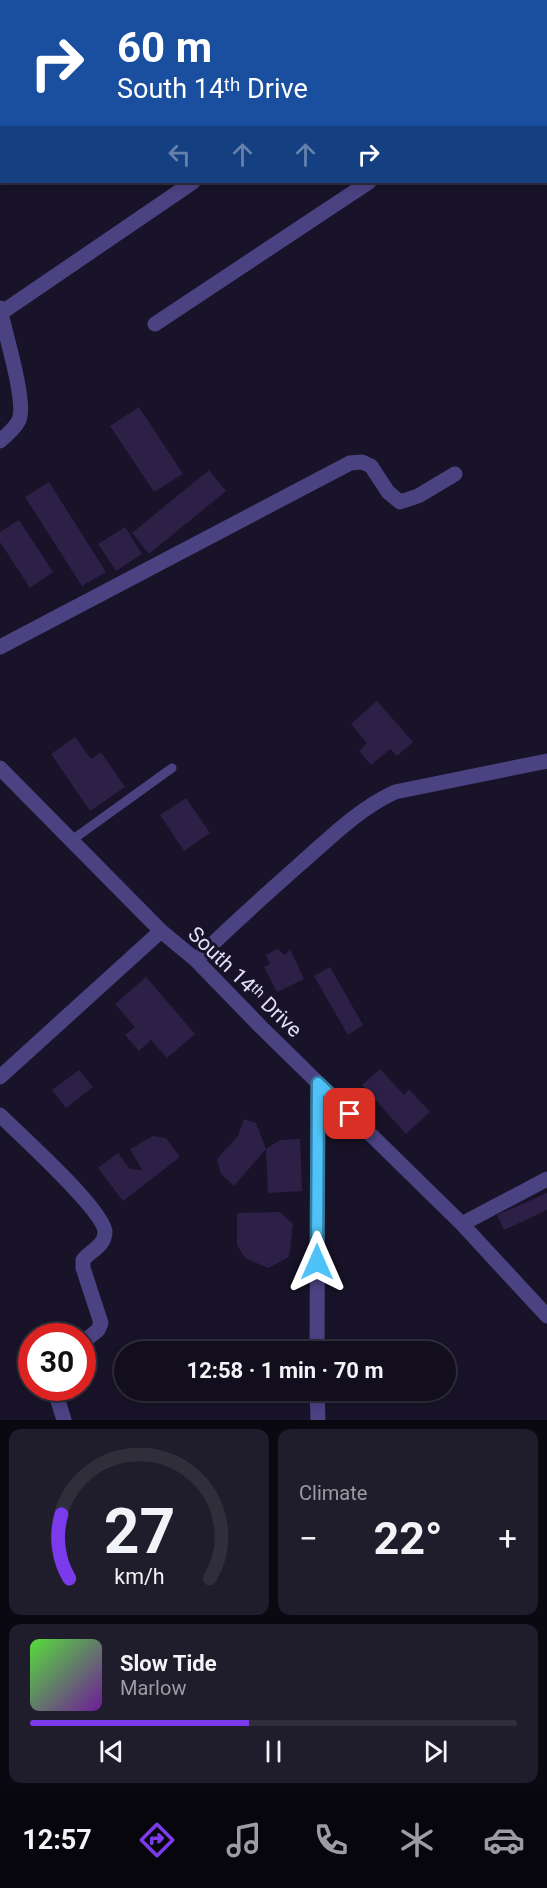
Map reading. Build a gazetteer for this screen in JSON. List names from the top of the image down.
{
  "streets": {
    "street": ["South 14ᵗʰ Drive"]
  },
  "page": {
    "turn": ["60 m", "South 14ᵗʰ Drive"],
    "limit": "30",
    "trip": "12:58 · 1 min · 70 m",
    "tile": "Climate",
    "heat": ["−", "22°", "+"],
    "song": ["Slow Tide", "Marlow"],
    "tabs": "12:57",
    "gauge": ["27", "km/h"]
  }
}
